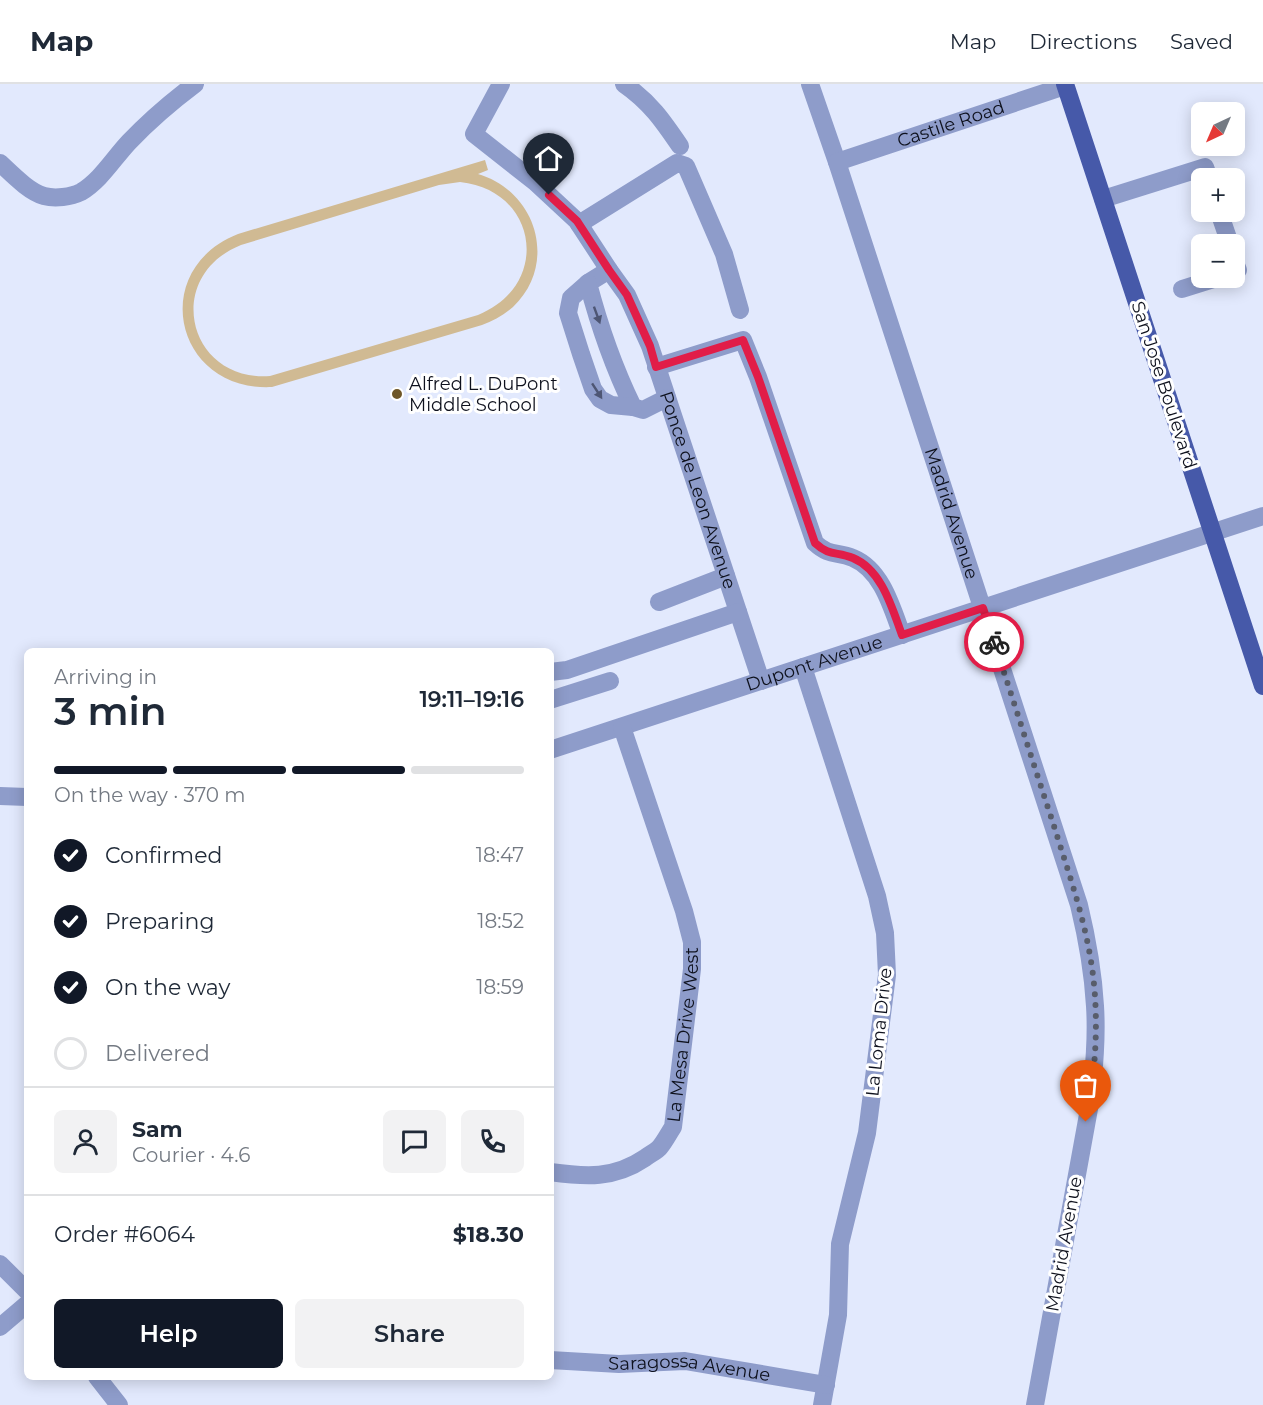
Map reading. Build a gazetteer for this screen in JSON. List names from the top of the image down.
{
  "streets": {
    "main road": ["San Jose Boulevard"],
    "street": [
      "Castile Road",
      "Ponce de Leon Avenue",
      "Madrid Avenue",
      "Dupont Avenue",
      "La Loma Drive",
      "La Mesa Drive West",
      "Saragossa Avenue"
    ]
  },
  "crossings": [
    ["Castile Road", "San Jose Boulevard"],
    ["Castile Road", "Madrid Avenue"],
    ["San Jose Boulevard", "Dupont Avenue"],
    ["Ponce de Leon Avenue", "Dupont Avenue"],
    ["Madrid Avenue", "Dupont Avenue"],
    ["Dupont Avenue", "La Loma Drive"],
    ["Dupont Avenue", "La Mesa Drive West"],
    ["La Loma Drive", "Saragossa Avenue"]
  ],
  "places": ["Alfred L. DuPont Middle School"],
  "north": "bottom left",
  "page": {
    "header": "Map",
    "nav": ["Map", "Directions", "Saved"],
    "map_buttons": ["+", "−"],
    "heading": ["3 min", "Arriving in", "19:11–19:16"],
    "panel": [
      "Sam",
      "Courier · 4.6",
      "Order #6064",
      "$18.30"
    ],
    "bar": "On the way · 370 m",
    "list": [
      ["Confirmed", "18:47"],
      ["Preparing", "18:52"],
      ["On the way", "18:59"],
      "Delivered"
    ],
    "buttons": ["Help", "Share"]
  }
}
